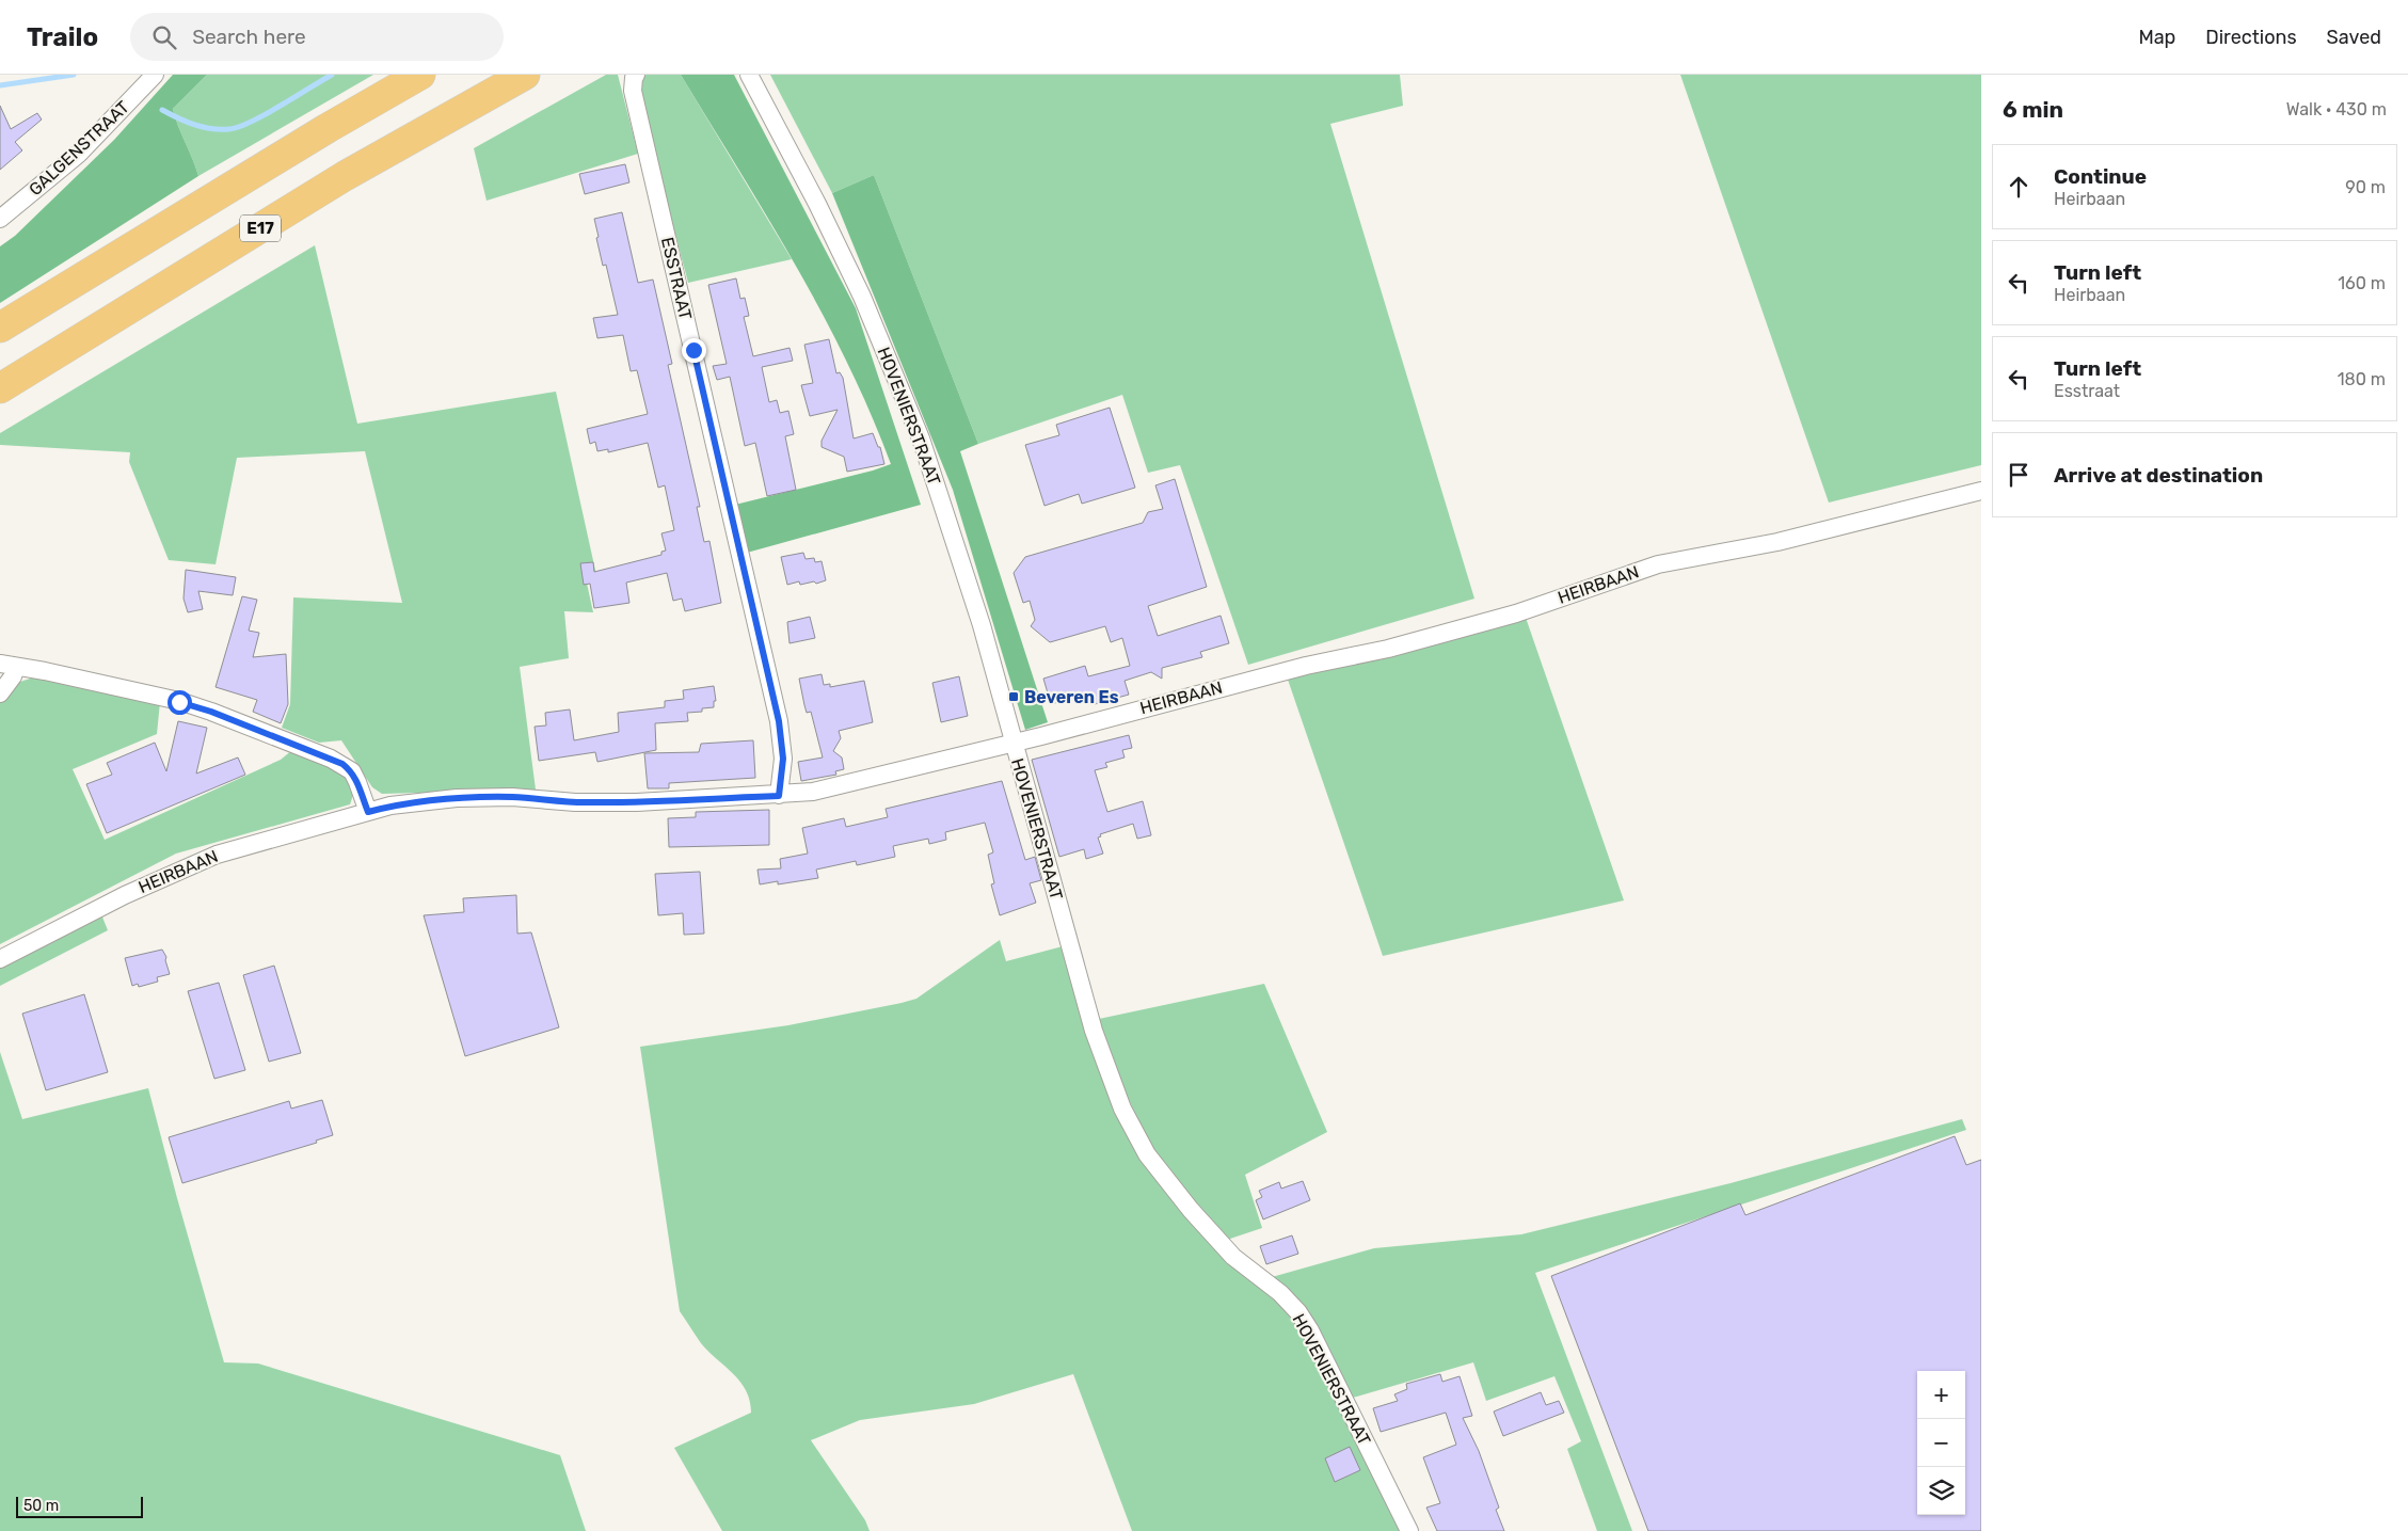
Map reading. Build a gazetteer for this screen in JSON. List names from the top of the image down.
{
  "streets": {
    "highway": ["E17"],
    "street": [
      "GALGENSTRAAT",
      "ESSTRAAT",
      "HOVENIERSTRAAT",
      "HEIRBAAN"
    ]
  },
  "crossings": [
    ["ESSTRAAT", "HEIRBAAN"],
    ["HOVENIERSTRAAT", "HEIRBAAN"]
  ],
  "places": {
    "transit": ["Beveren Es"]
  },
  "scale_bar": "50 m",
  "page": {
    "header": "Trailo",
    "search": "Search here",
    "nav": ["Map", "Directions", "Saved"],
    "heading": ["6 min", "Walk · 430 m"],
    "list": [
      ["Continue", "Heirbaan", "90 m"],
      ["Turn left", "Heirbaan", "160 m"],
      ["Turn left", "Esstraat", "180 m"],
      "Arrive at destination"
    ],
    "map_buttons": ["+", "−"],
    "scale": "50 m"
  }
}
